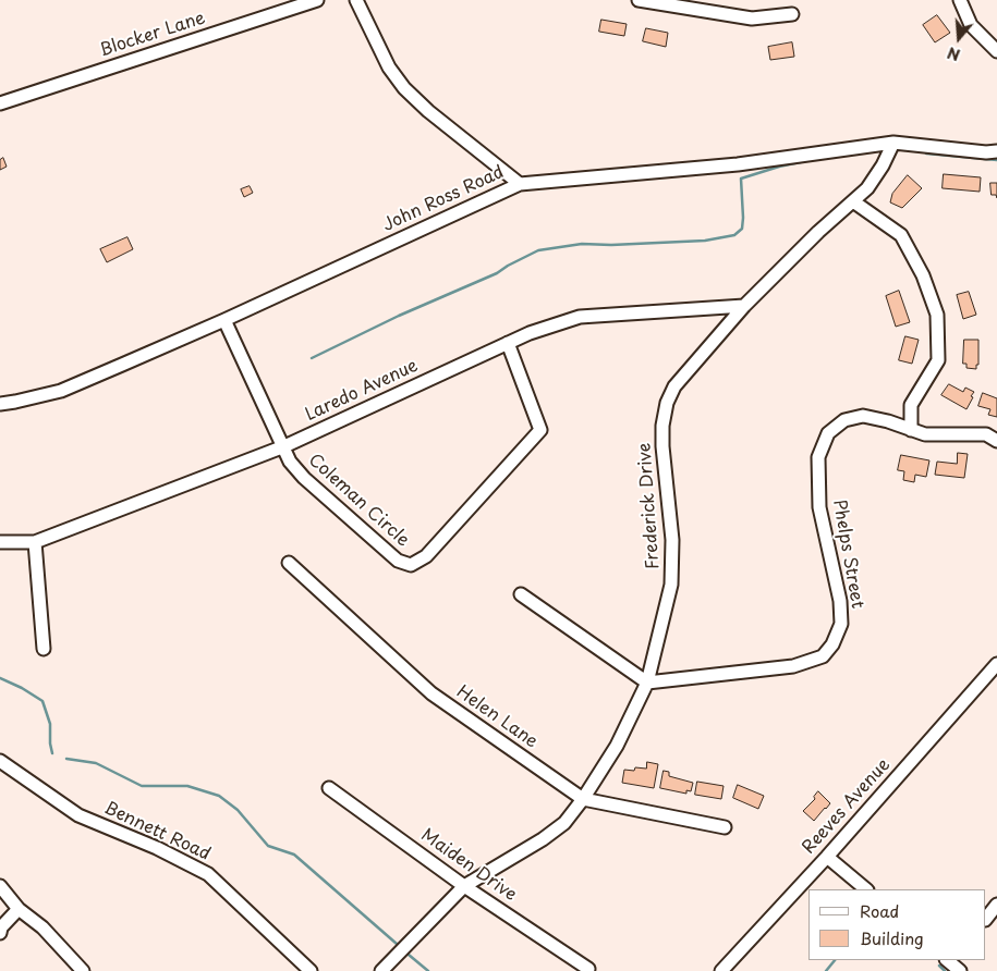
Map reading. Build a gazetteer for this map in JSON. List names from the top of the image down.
{
  "streets": {
    "street": [
      "Blocker Lane",
      "John Ross Road",
      "Laredo Avenue",
      "Coleman Circle",
      "Frederick Drive",
      "Phelps Street",
      "Helen Lane",
      "Reeves Avenue",
      "Bennett Road",
      "Maiden Drive"
    ]
  },
  "crossings": [
    ["John Ross Road", "Coleman Circle"],
    ["John Ross Road", "Frederick Drive"],
    ["Laredo Avenue", "Coleman Circle"],
    ["Laredo Avenue", "Frederick Drive"],
    ["Frederick Drive", "Phelps Street"],
    ["Frederick Drive", "Helen Lane"],
    ["Frederick Drive", "Maiden Drive"]
  ],
  "legend": ["Road", "Building"],
  "north": "bottom"
}
